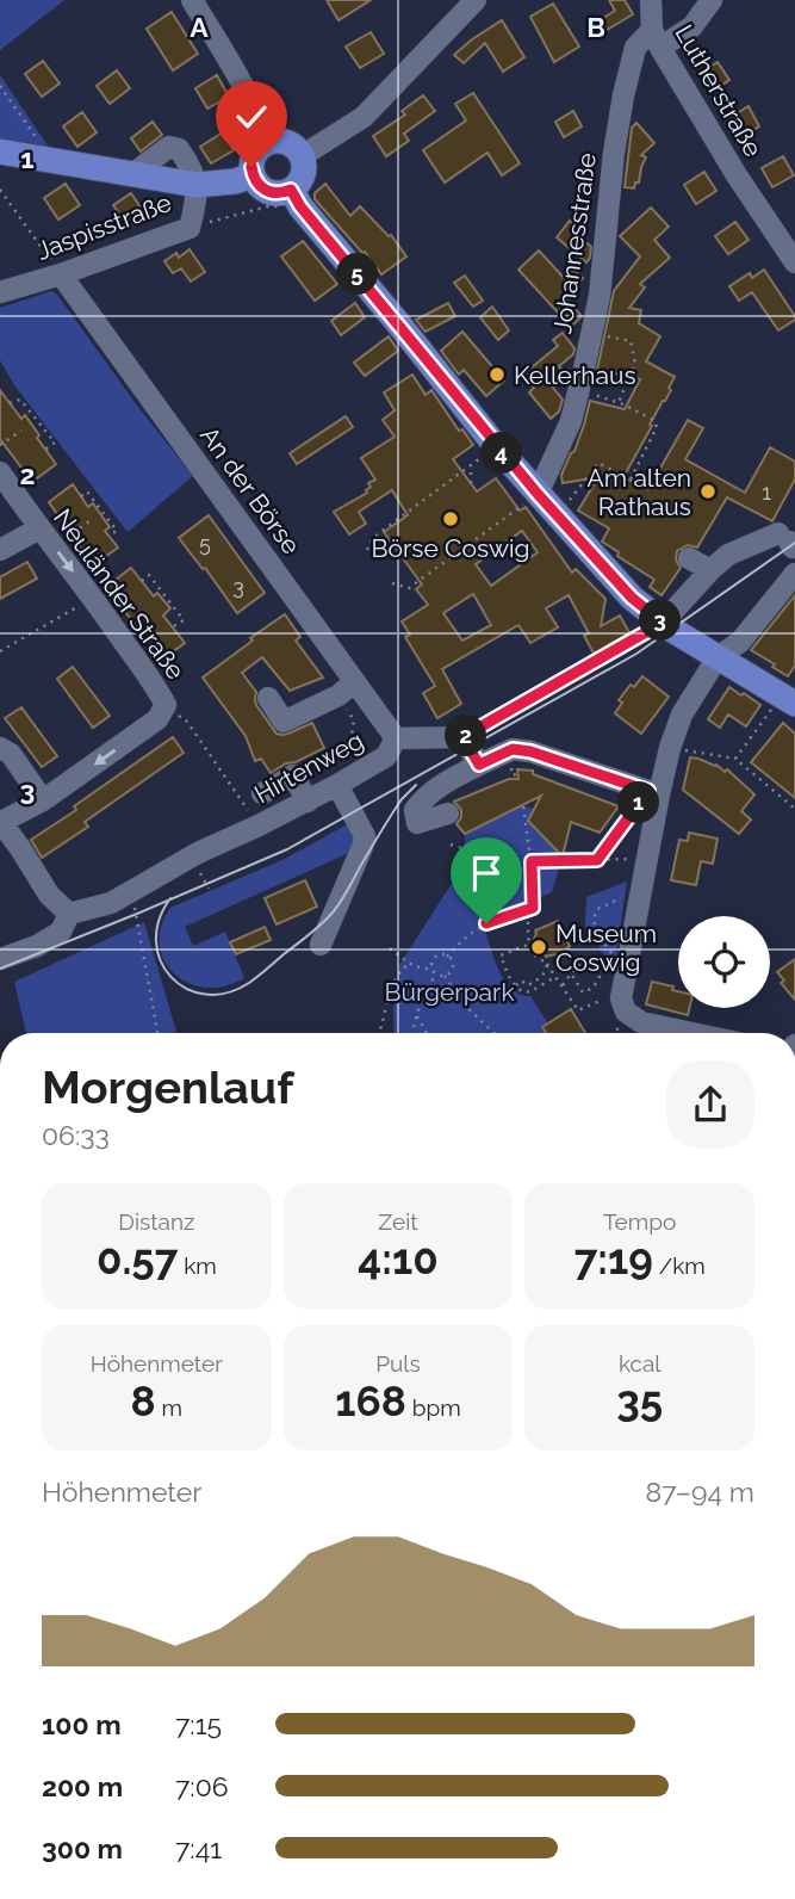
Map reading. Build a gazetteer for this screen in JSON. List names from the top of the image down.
{
  "streets": {
    "street": [
      "Lutherstraße",
      "Jaspisstraße",
      "Johannesstraße",
      "An der Börse",
      "Neuländer Straße",
      "Hirtenweg"
    ]
  },
  "crossings": [
    ["Lutherstraße", "Johannesstraße"],
    ["Jaspisstraße", "An der Börse"],
    ["An der Börse", "Hirtenweg"]
  ],
  "parks": ["Bürgerpark"],
  "places": [
    "Kellerhaus",
    "Am alten Rathaus",
    "Börse Coswig",
    "Museum Coswig"
  ],
  "house_numbers": ["1", "5", "3"],
  "page": {
    "pins": [
      "5",
      "4",
      "3",
      "2",
      "1"
    ],
    "heading": ["Morgenlauf", "06:33"],
    "stats": [
      ["Distanz", "0.57 km"],
      ["Zeit", "4:10"],
      ["Tempo", "7:19 /km"],
      ["Höhenmeter", "8 m"],
      ["Puls", "168 bpm"],
      ["kcal", "35"]
    ],
    "chart": ["Höhenmeter", "87–94 m"],
    "list": [
      {
        "name": "100 m",
        "note": "7:15"
      },
      {
        "name": "200 m",
        "note": "7:06"
      },
      {
        "name": "300 m",
        "note": "7:41"
      }
    ]
  },
  "grid": {
    "columns": ["A", "B"],
    "rows": ["1", "2", "3"]
  }
}
